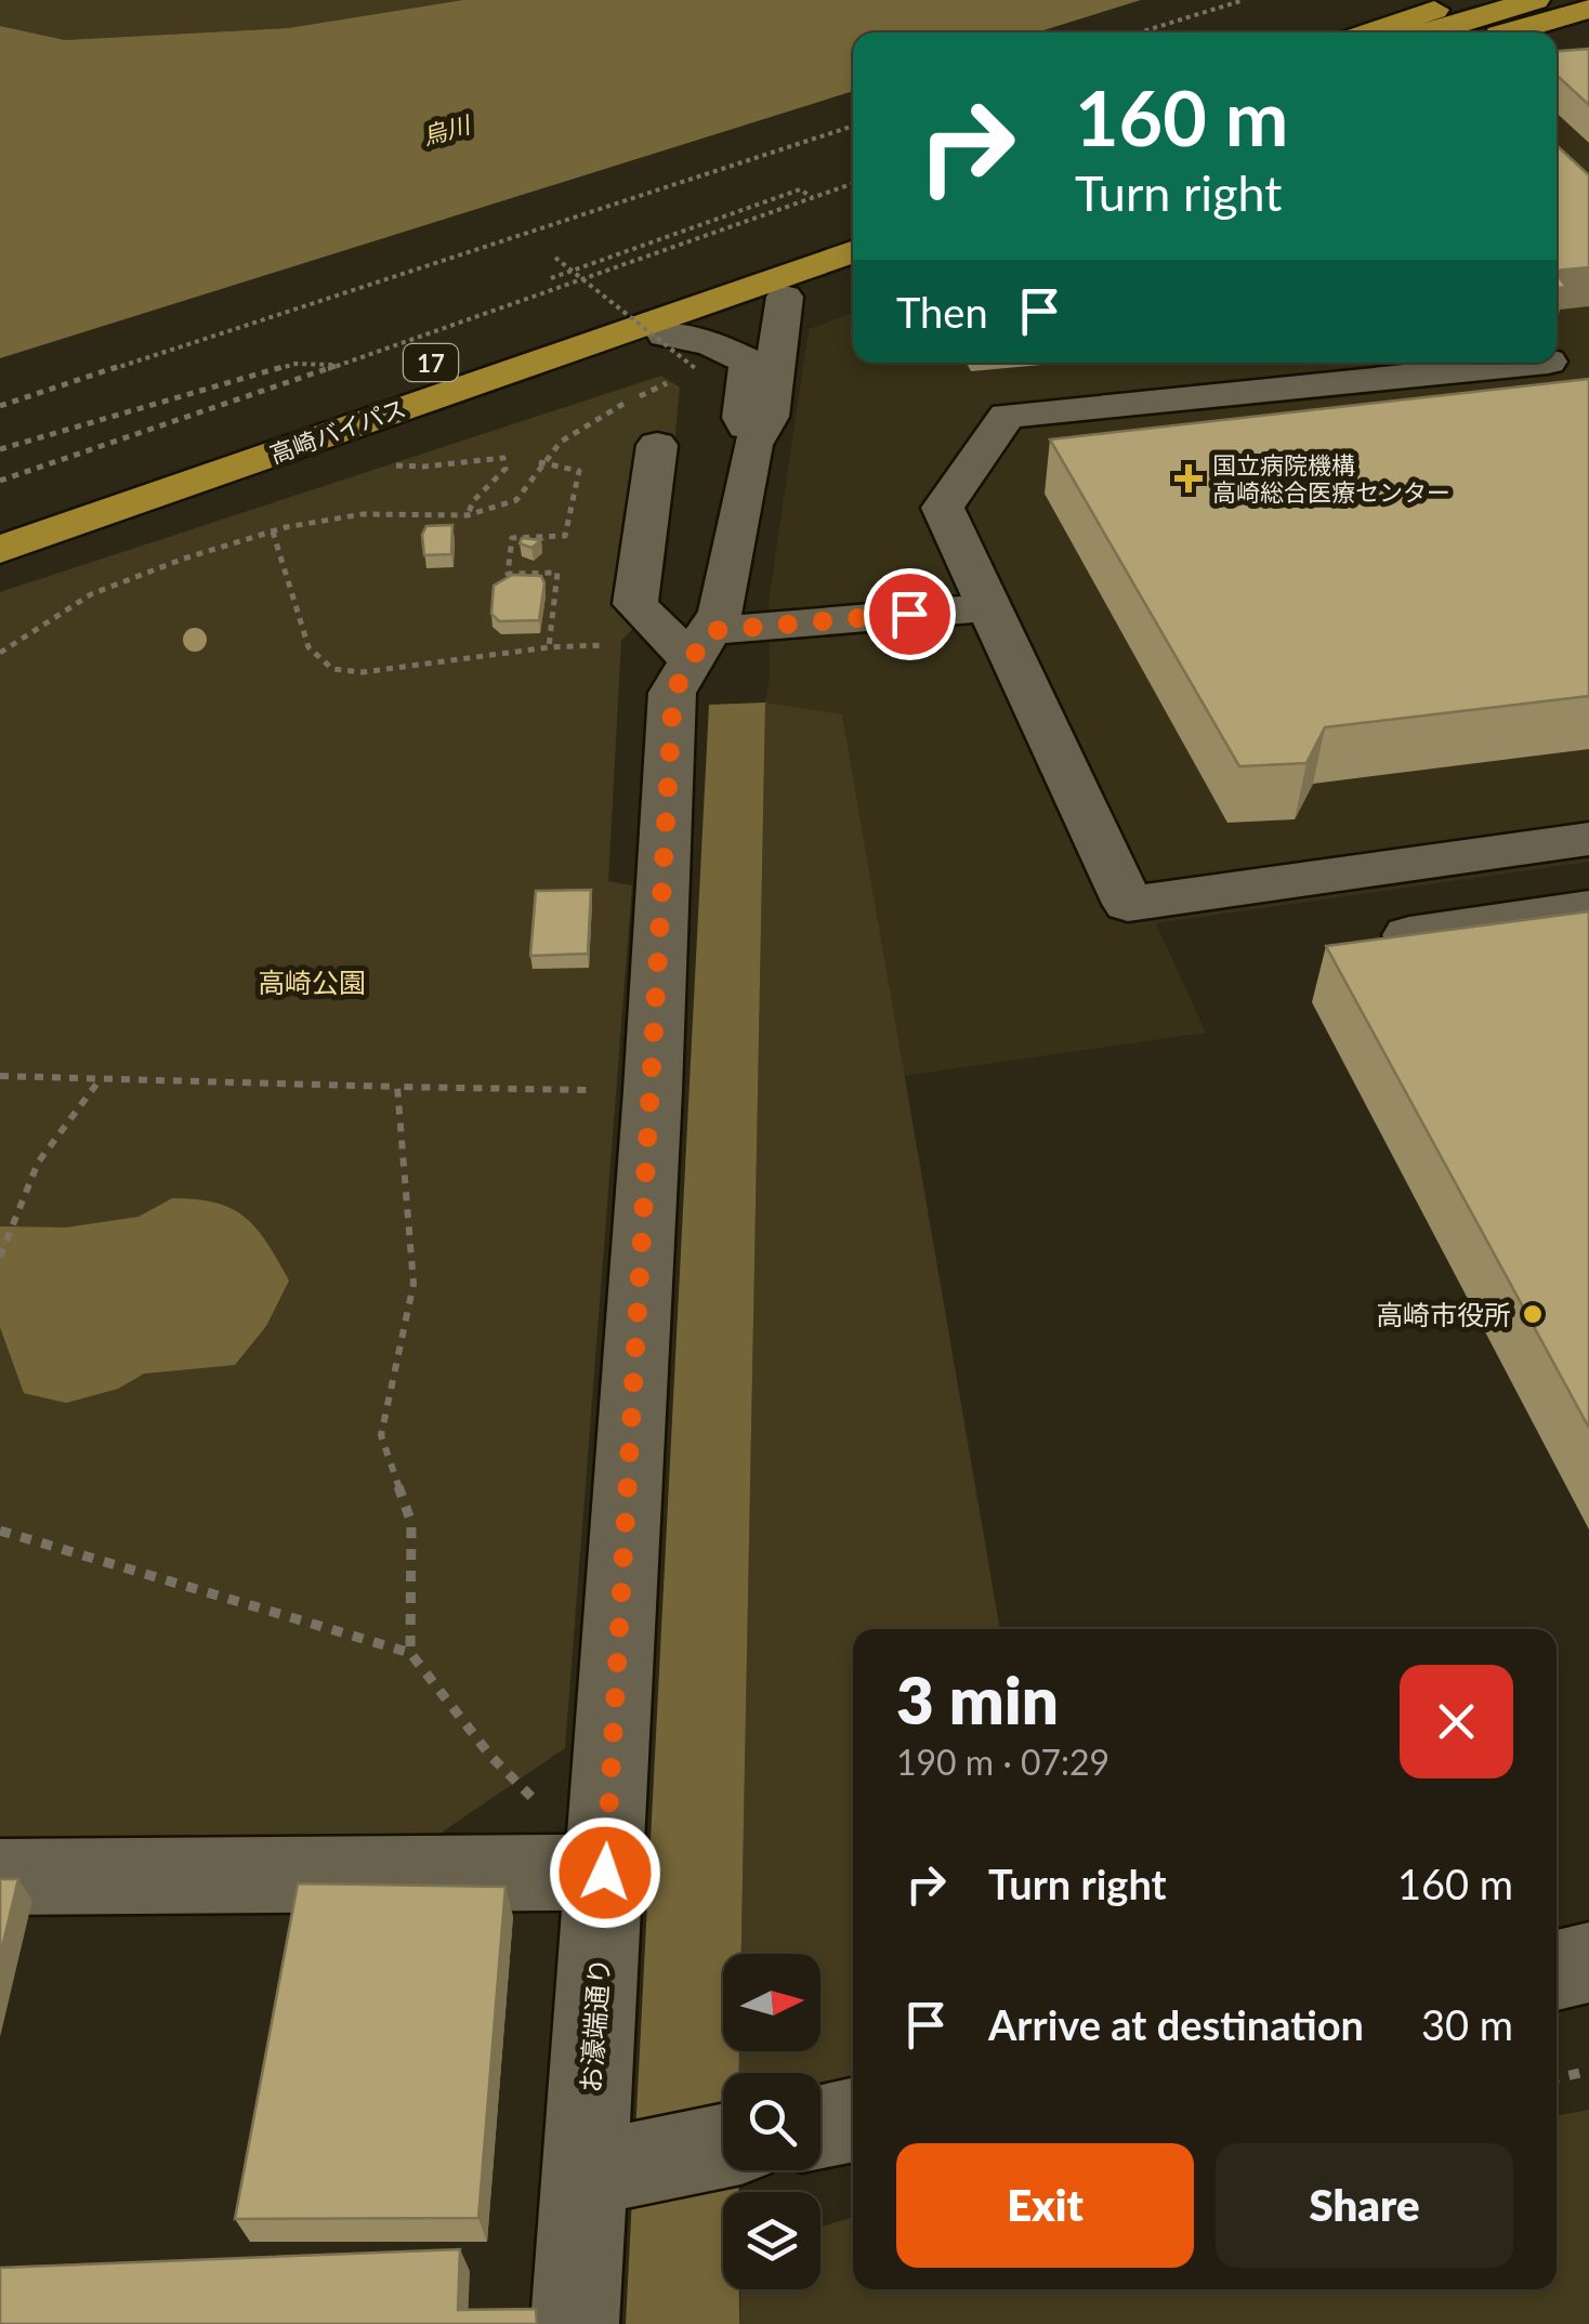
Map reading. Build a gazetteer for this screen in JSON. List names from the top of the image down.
{
  "streets": {
    "highway": ["17", "高崎バイパス"],
    "street": ["お濠端通り"]
  },
  "crossings": [
    ["17", "高崎バイパス"]
  ],
  "water": ["烏川"],
  "parks": ["高崎公園"],
  "places": {
    "health": ["国立病院機構 高崎総合医療センター"],
    "other": ["高崎市役所"]
  },
  "north": "right",
  "page": {
    "turn": ["160 m", "Turn right"],
    "then": "Then",
    "heading": ["3 min", "190 m · 07:29"],
    "list": [
      {
        "name": "Turn right",
        "value": "160 m"
      },
      {
        "name": "Arrive at destination",
        "value": "30 m"
      }
    ],
    "buttons": ["Exit", "Share"]
  }
}
